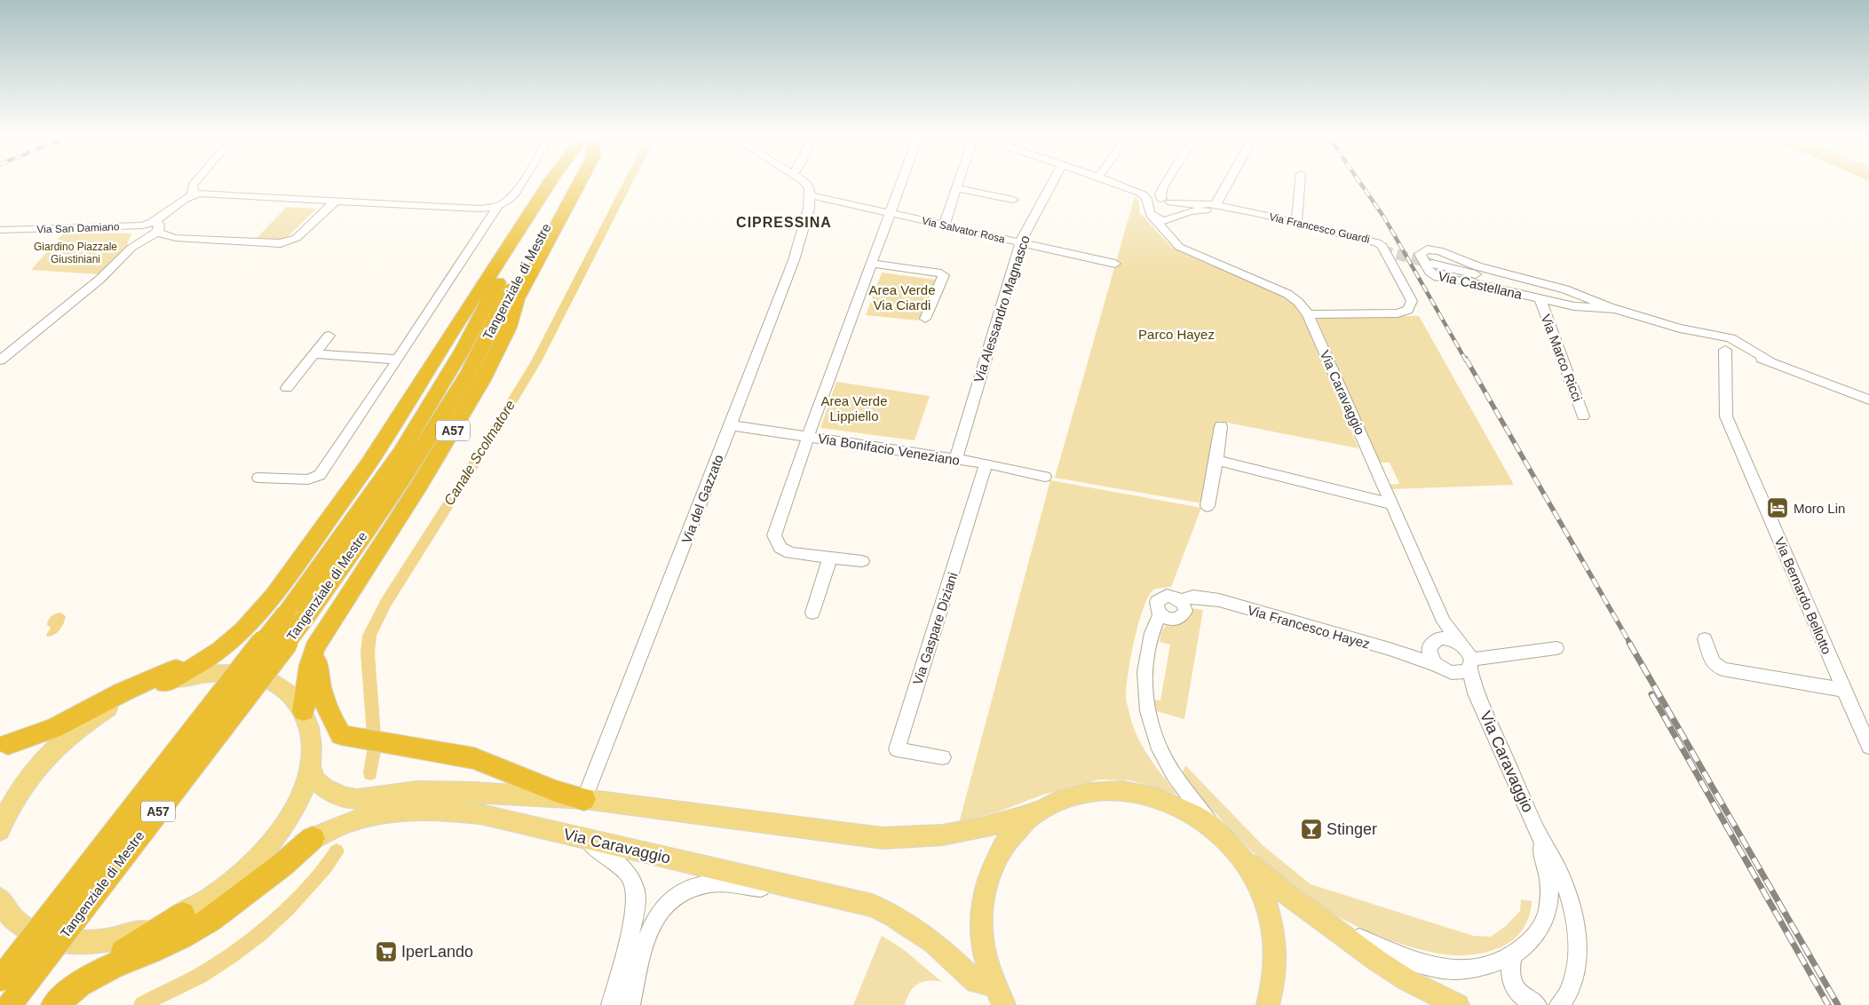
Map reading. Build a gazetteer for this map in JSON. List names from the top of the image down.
{
  "streets": {
    "highway": ["Tangenziale di Mestre", "A57"],
    "main road": ["Via Caravaggio"],
    "street": [
      "Via San Damiano",
      "Via Francesco Guardi",
      "Via Salvator Rosa",
      "Via Castellana",
      "Via Alessandro Magnasco",
      "Via Marco Ricci",
      "Via Bonifacio Veneziano",
      "Via del Gazzato",
      "Via Bernardo Bellotto",
      "Via Francesco Hayez",
      "Via Gaspare Diziani"
    ]
  },
  "crossings": [
    ["Via Francesco Guardi", "Via Caravaggio"],
    ["Via Salvator Rosa", "Via Alessandro Magnasco"],
    ["Via Salvator Rosa", "Via del Gazzato"],
    ["Via Castellana", "Via Marco Ricci"],
    ["Via Castellana", "Via Bernardo Bellotto"],
    ["Via Alessandro Magnasco", "Via Bonifacio Veneziano"],
    ["Via Caravaggio", "Via Francesco Hayez"],
    ["Via Bonifacio Veneziano", "Via del Gazzato"],
    ["Via Bonifacio Veneziano", "Via Gaspare Diziani"]
  ],
  "districts": ["CIPRESSINA"],
  "water": ["Canale Scolmatore"],
  "parks": [
    "Giardino Piazzale Giustiniani",
    "Area Verde Via Ciardi",
    "Parco Hayez",
    "Area Verde Lippiello"
  ],
  "places": {
    "hotel": ["Moro Lin"],
    "bar": ["Stinger"],
    "supermarket": ["IperLando"]
  }
}
